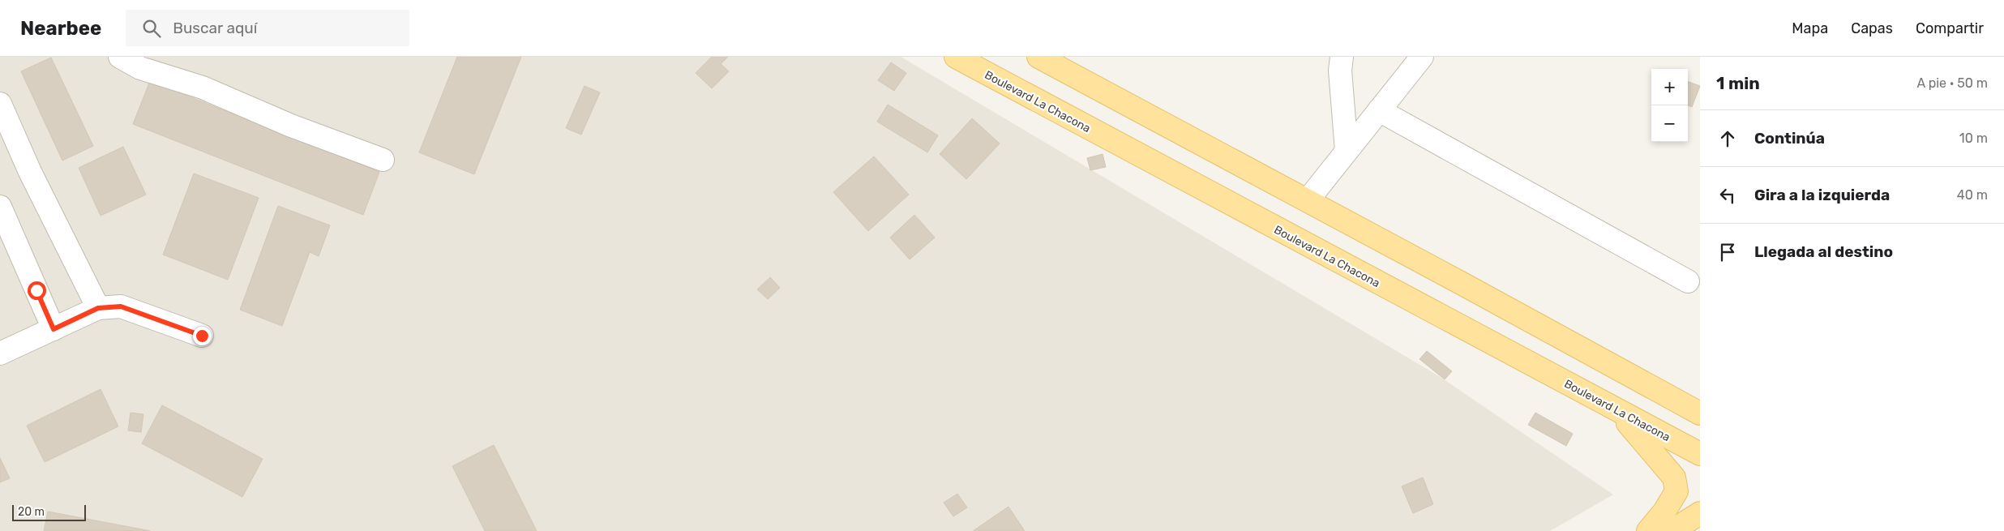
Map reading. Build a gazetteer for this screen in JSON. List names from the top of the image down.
{
  "streets": {
    "main road": ["Boulevard La Chacona"]
  },
  "scale_bar": "20 m",
  "page": {
    "header": "Nearbee",
    "search": "Buscar aquí",
    "nav": ["Mapa", "Capas", "Compartir"],
    "heading": ["1 min", "A pie · 50 m"],
    "map_buttons": ["+", "−"],
    "list": [
      ["Continúa", "10 m"],
      ["Gira a la izquierda", "40 m"],
      "Llegada al destino"
    ],
    "scale": "20 m"
  }
}
